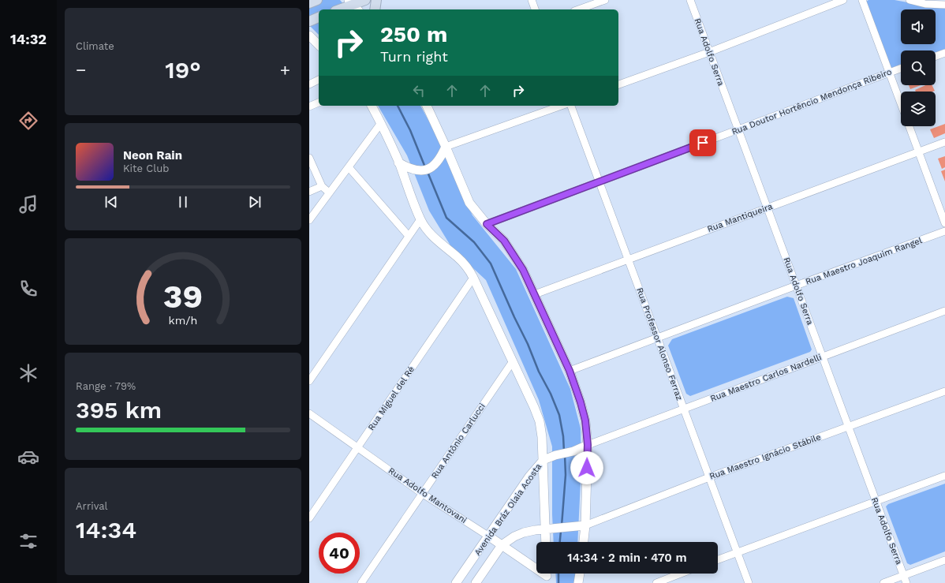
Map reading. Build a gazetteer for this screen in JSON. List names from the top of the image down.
{
  "streets": {
    "street": [
      "Rua Adolfo Serra",
      "Rua Doutor Hortêncio Mendonça Ribeiro",
      "Rua Mantiqueira",
      "Rua Maestro Joaquim Rangel",
      "Rua Professor Alonso Ferraz",
      "Rua Maestro Carlos Nardelli",
      "Rua Miguel del Ré",
      "Rua Antônio Carlucci",
      "Rua Maestro Ignácio Stábile",
      "Rua Adolfo Mantovani",
      "Avenida Bráz Olaia Acosta"
    ]
  },
  "crossings": [
    ["Rua Adolfo Serra", "Rua Doutor Hortêncio Mendonça Ribeiro"],
    ["Rua Adolfo Serra", "Rua Mantiqueira"],
    ["Rua Adolfo Serra", "Rua Maestro Joaquim Rangel"],
    ["Rua Adolfo Serra", "Rua Maestro Carlos Nardelli"],
    ["Rua Adolfo Serra", "Rua Maestro Ignácio Stábile"],
    ["Rua Doutor Hortêncio Mendonça Ribeiro", "Rua Professor Alonso Ferraz"],
    ["Rua Mantiqueira", "Rua Professor Alonso Ferraz"],
    ["Rua Maestro Joaquim Rangel", "Rua Professor Alonso Ferraz"],
    ["Rua Professor Alonso Ferraz", "Rua Maestro Carlos Nardelli"],
    ["Rua Professor Alonso Ferraz", "Rua Maestro Ignácio Stábile"],
    ["Rua Maestro Carlos Nardelli", "Avenida Bráz Olaia Acosta"],
    ["Rua Miguel del Ré", "Rua Adolfo Mantovani"],
    ["Rua Antônio Carlucci", "Rua Adolfo Mantovani"],
    ["Rua Maestro Ignácio Stábile", "Avenida Bráz Olaia Acosta"],
    ["Rua Adolfo Mantovani", "Avenida Bráz Olaia Acosta"]
  ],
  "page": {
    "tabs": "14:32",
    "tile": [
      "Climate",
      ["Range · 79%", "395 km"],
      ["Arrival", "14:34"]
    ],
    "turn": ["250 m", "Turn right"],
    "heat": ["−", "19°", "+"],
    "song": ["Neon Rain", "Kite Club"],
    "limit": "40",
    "trip": "14:34 · 2 min · 470 m",
    "gauge": ["39", "km/h"]
  }
}
